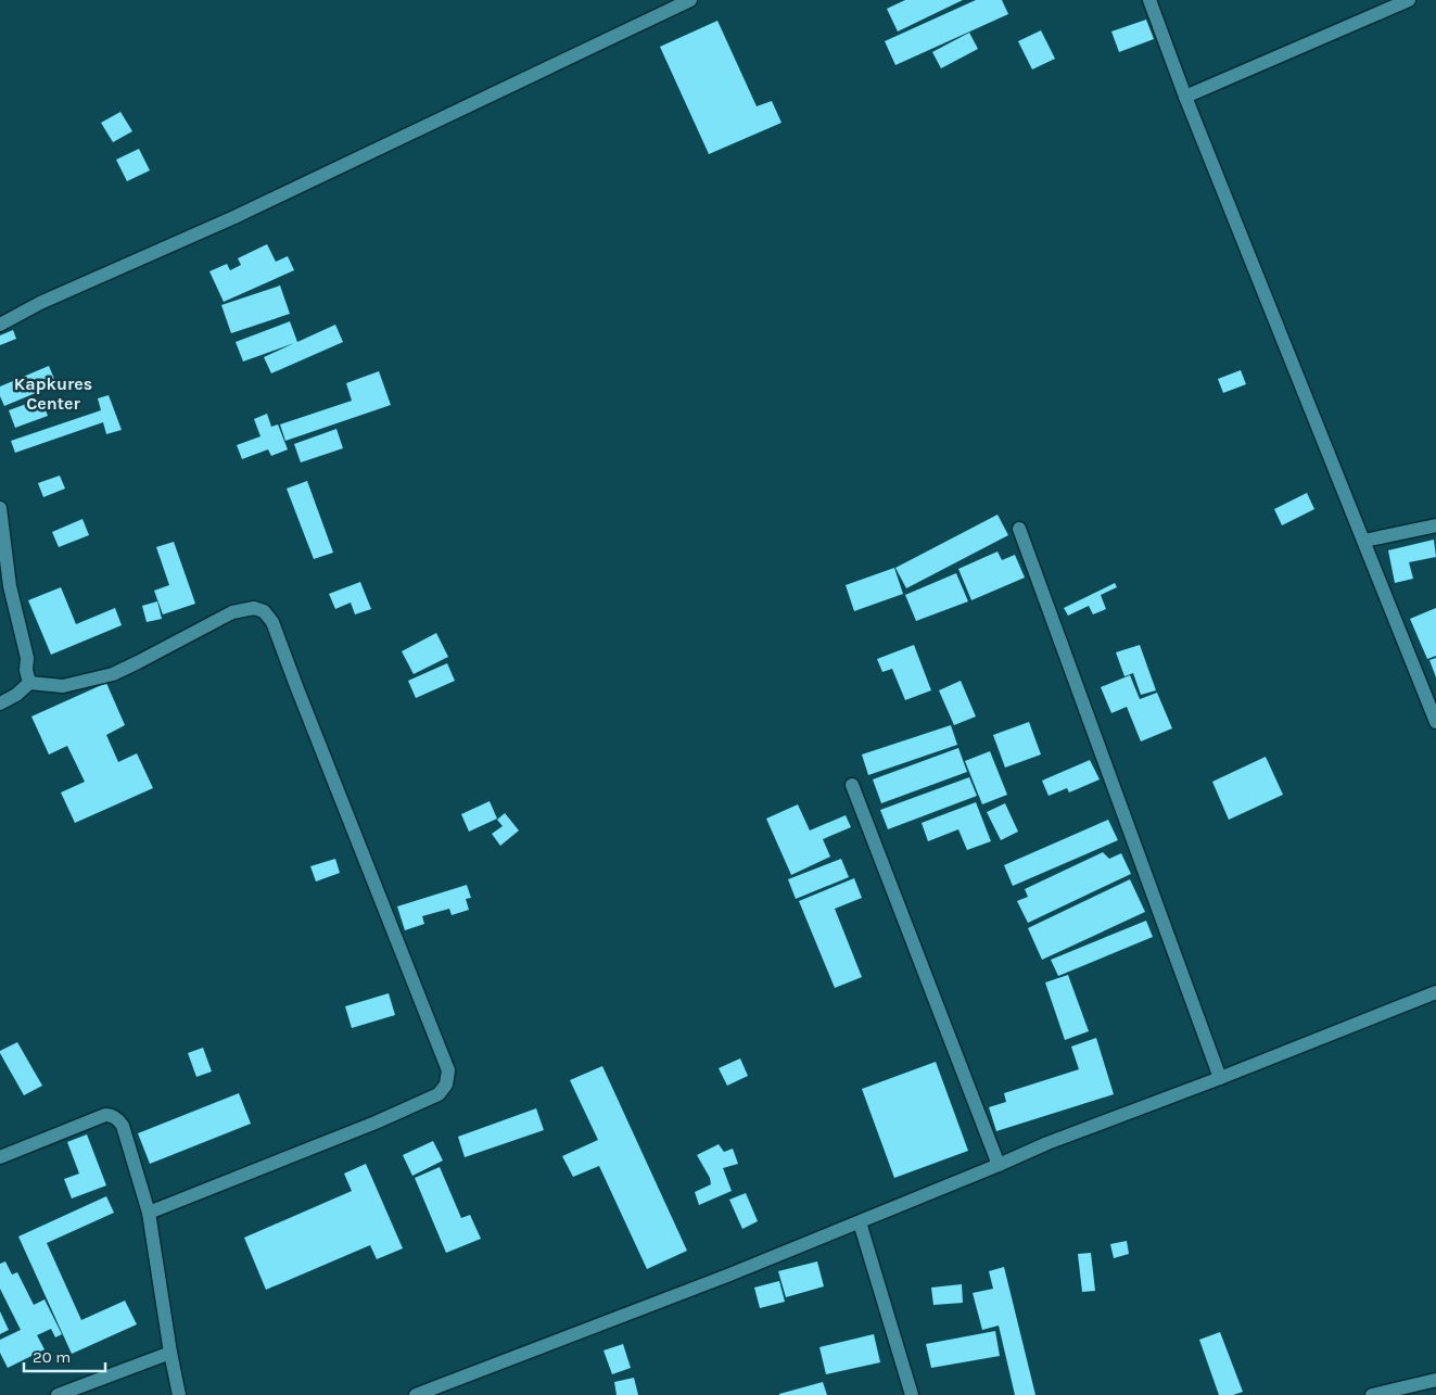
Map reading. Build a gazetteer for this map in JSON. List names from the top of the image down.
{
  "districts": ["Kapkures Center"],
  "scale_bar": "20 m"
}
